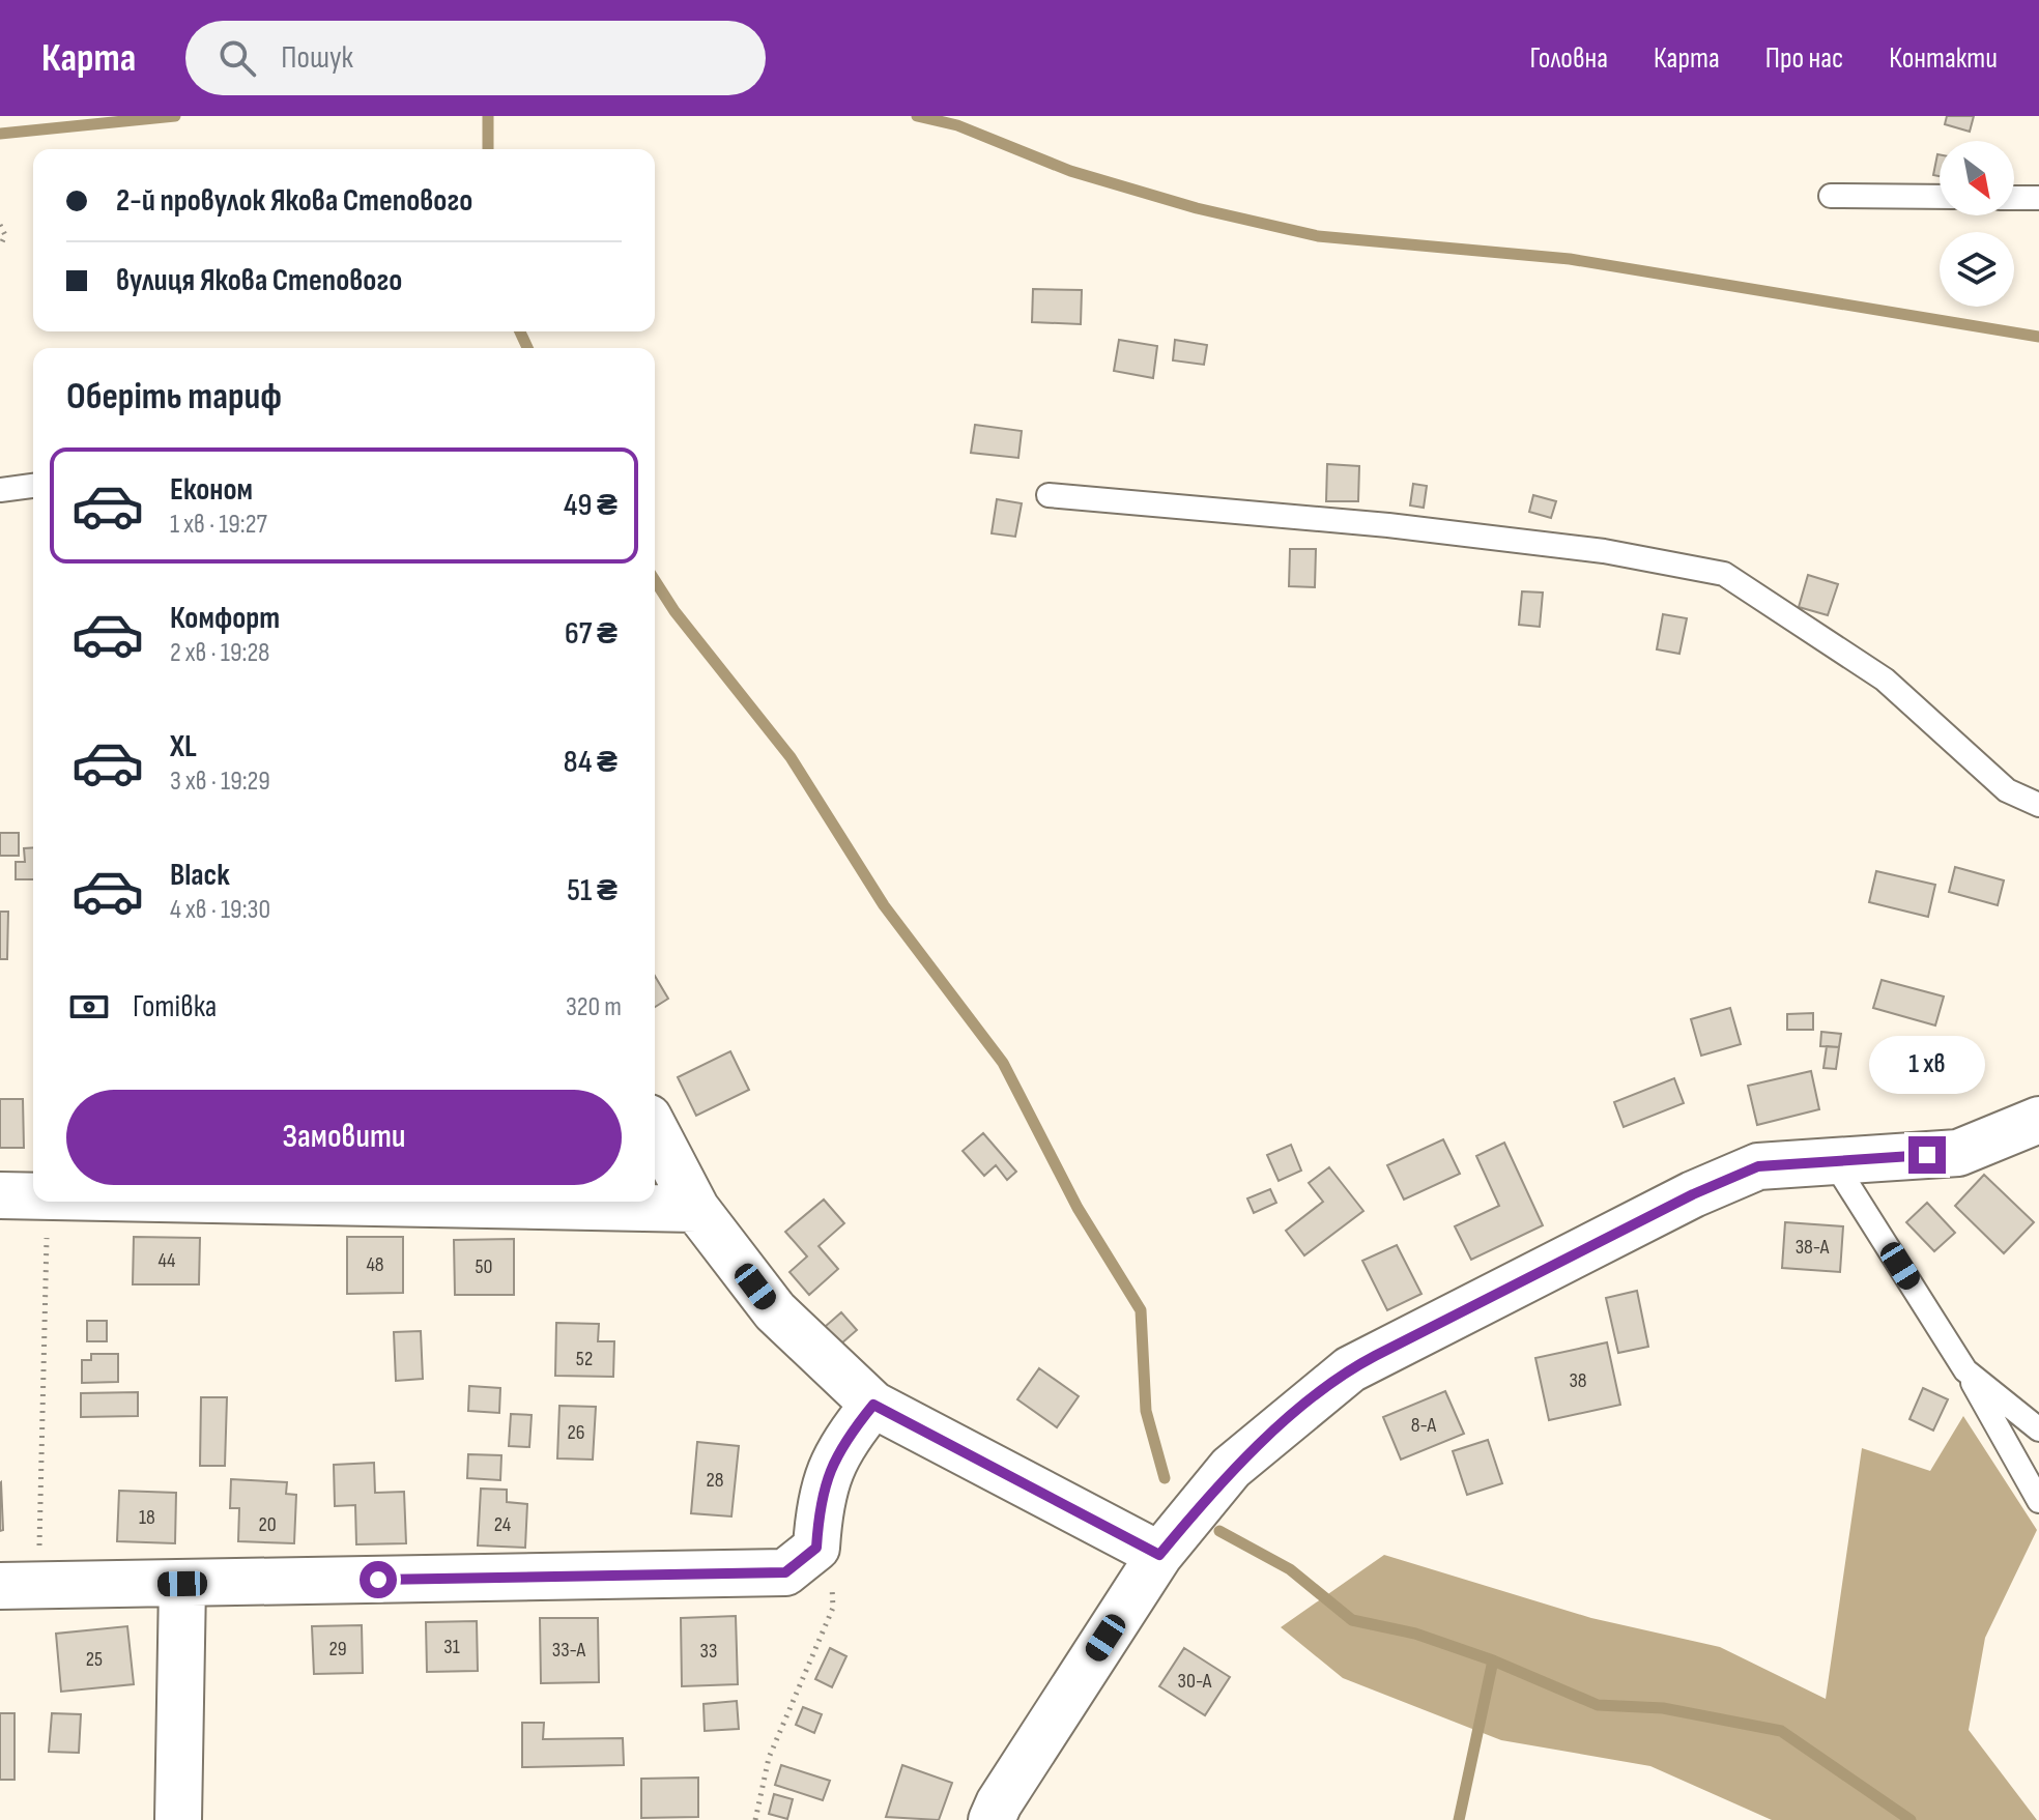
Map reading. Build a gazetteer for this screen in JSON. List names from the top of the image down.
{
  "house_numbers": [
    "38-А",
    "44",
    "48",
    "50",
    "52",
    "38",
    "8-А",
    "26",
    "28",
    "18",
    "20",
    "24",
    "31",
    "29",
    "33-А",
    "33",
    "25",
    "30-А"
  ],
  "north": "bottom right",
  "page": {
    "header": "Карта",
    "search": "Пошук",
    "nav": [
      "Головна",
      "Карта",
      "Про нас",
      "Контакти"
    ],
    "banner": ["2-й провулок Якова Степового", "вулиця Якова Степового"],
    "heading": "Оберіть тариф",
    "list": [
      {
        "name": "Економ",
        "note": "1 хв · 19:27",
        "value": "49 ₴"
      },
      {
        "name": "Комфорт",
        "note": "2 хв · 19:28",
        "value": "67 ₴"
      },
      {
        "name": "XL",
        "note": "3 хв · 19:29",
        "value": "84 ₴"
      },
      {
        "name": "Black",
        "note": "4 хв · 19:30",
        "value": "51 ₴"
      }
    ],
    "pay": ["Готівка", "320 m"],
    "bubble": "1 хв",
    "buttons": "Замовити"
  }
}
